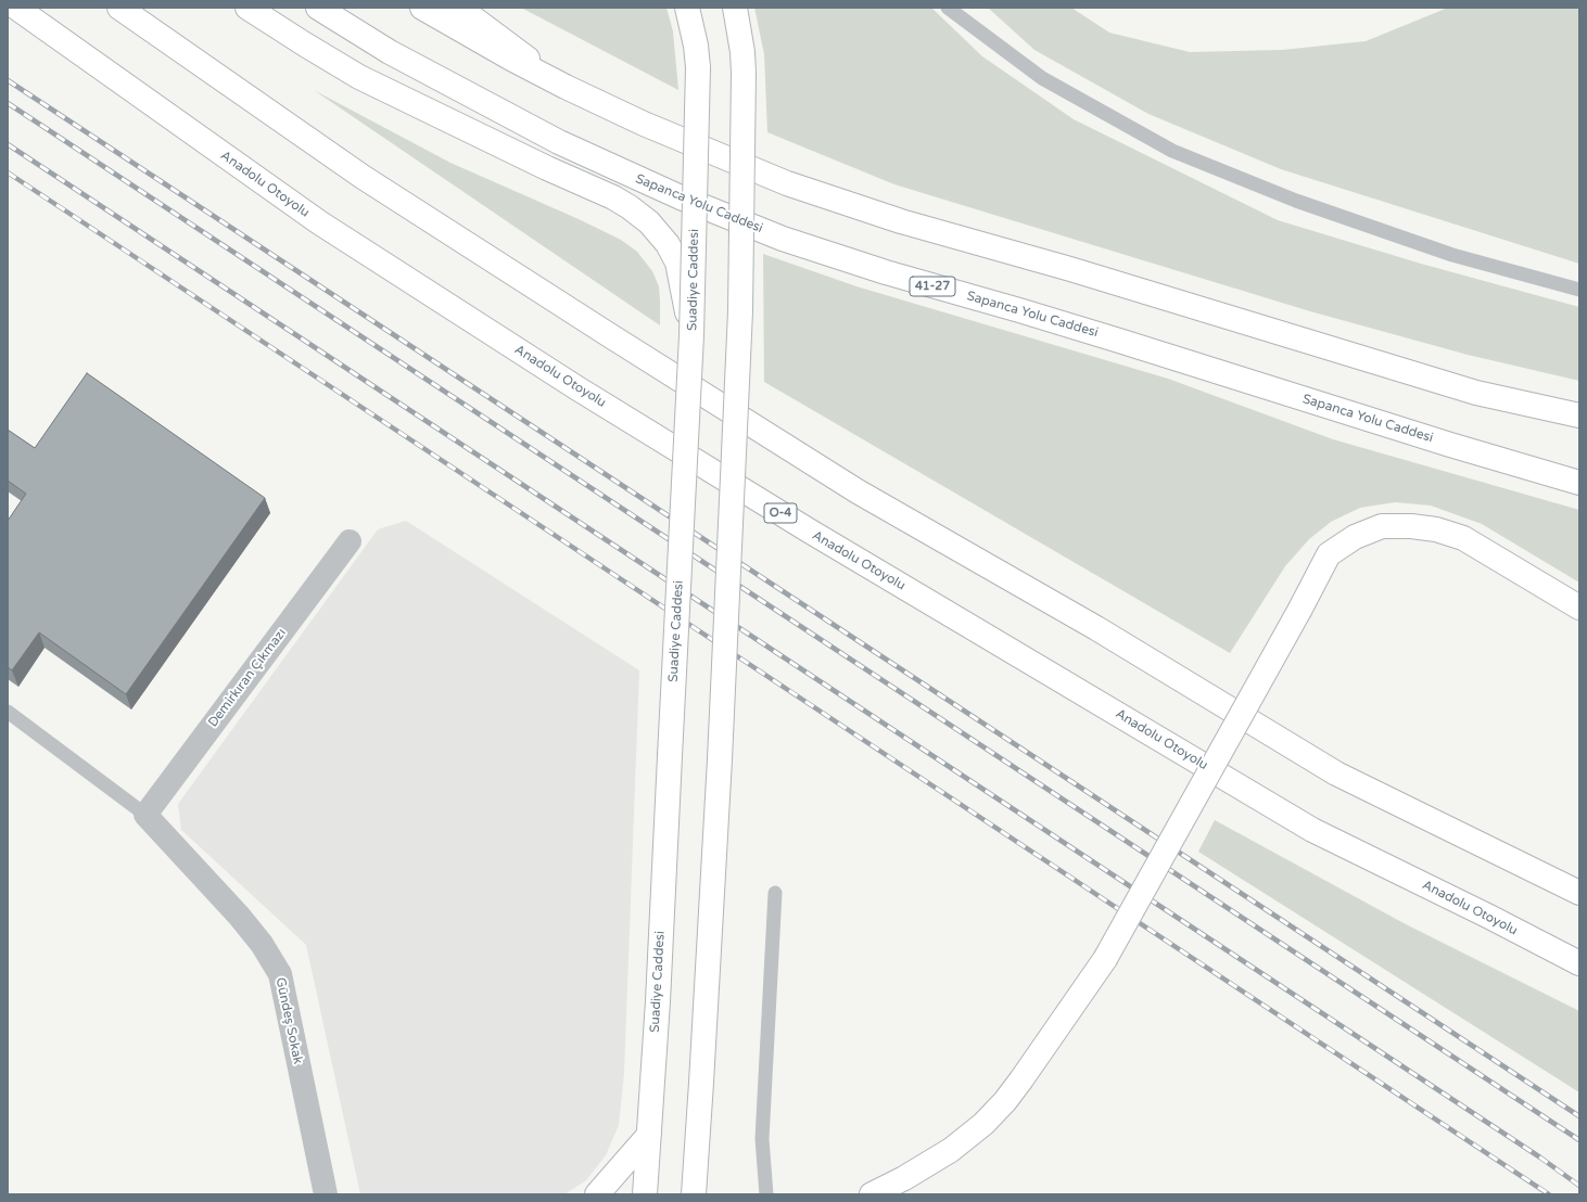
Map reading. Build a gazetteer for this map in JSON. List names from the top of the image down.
{
  "streets": {
    "main road": [
      "Anadolu Otoyolu",
      "Sapanca Yolu Caddesi",
      "Suadiye Caddesi",
      "41-27",
      "O-4"
    ],
    "street": ["Demirkıran Çıkmazı", "Gündeş Sokak"]
  },
  "crossings": [
    ["Demirkıran Çıkmazı", "Gündeş Sokak"]
  ]
}
